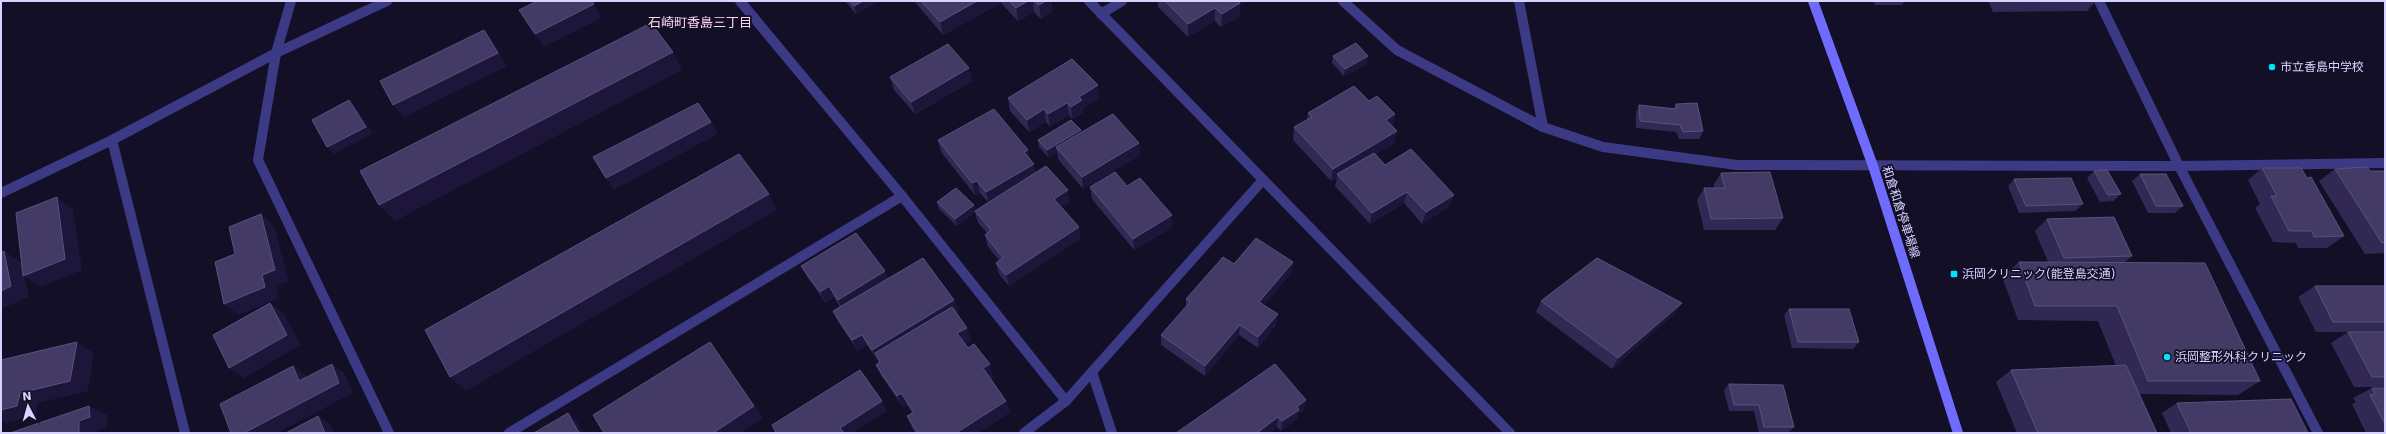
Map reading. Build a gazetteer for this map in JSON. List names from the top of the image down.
{
  "streets": {
    "main road": ["和倉和倉停車場線"]
  },
  "districts": ["石崎町香島三丁目"],
  "places": {
    "other": ["市立香島中学校", "浜岡整形外科クリニック"],
    "transit": ["浜岡クリニック(能登島交通)"]
  },
  "north": "top"
}
